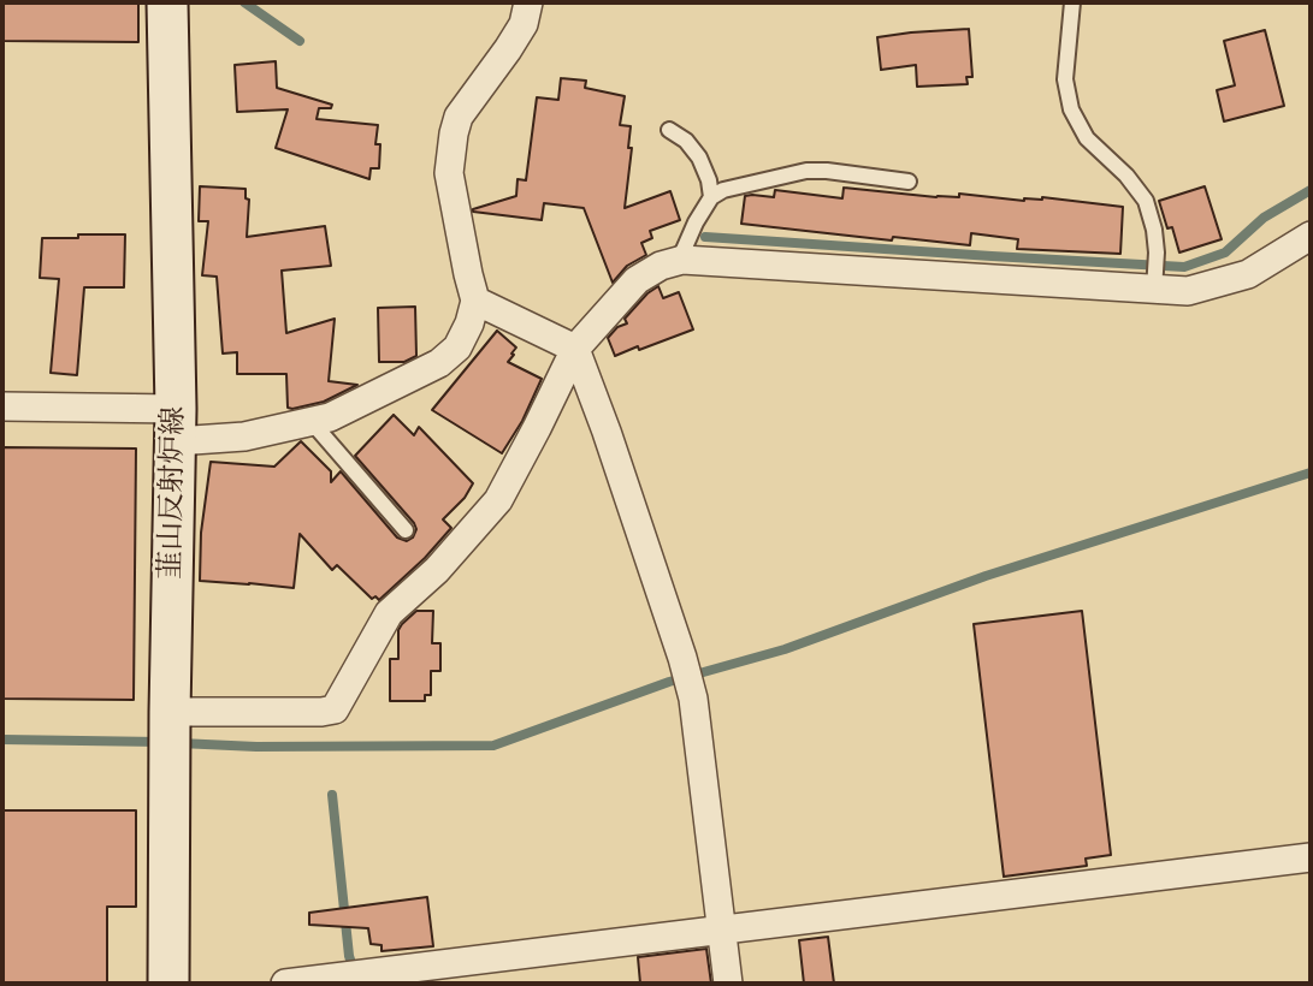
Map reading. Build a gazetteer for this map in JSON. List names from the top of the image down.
{
  "streets": {
    "main road": ["韮山反射炉線"]
  }
}
